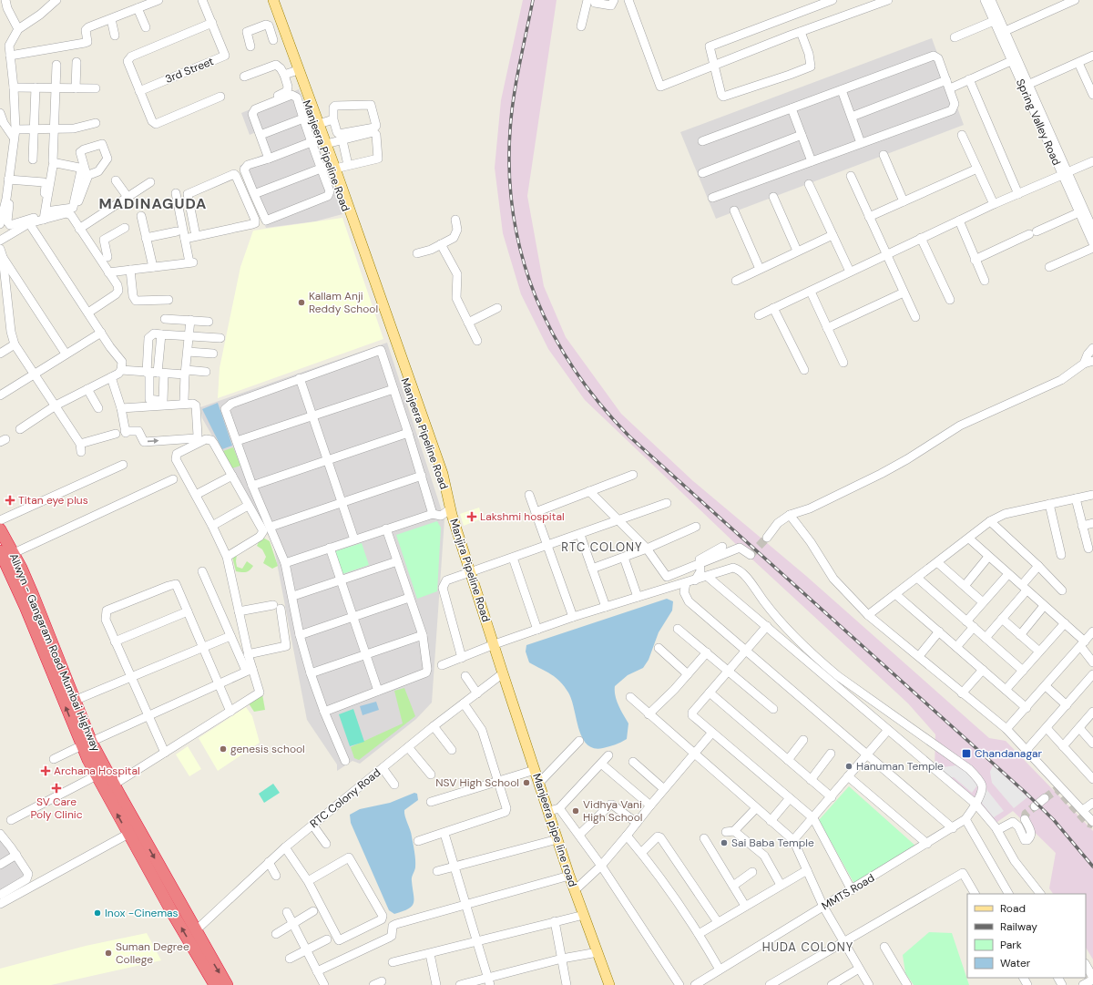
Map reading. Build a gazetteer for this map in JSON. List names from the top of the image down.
{
  "streets": {
    "highway": ["Allwyn - Gangaram Road Mumbai Highway"],
    "main road": ["Manjeera Pipeline Road", "Manjira Pipeline Road", "Manjeera pipe line road"],
    "street": [
      "3rd Street",
      "Spring Valley Road",
      "RTC Colony Road",
      "MMTS Road"
    ]
  },
  "crossings": [
    ["Manjeera Pipeline Road", "Manjira Pipeline Road"],
    ["Manjira Pipeline Road", "RTC Colony Road"],
    ["Manjira Pipeline Road", "Manjeera pipe line road"],
    ["Allwyn - Gangaram Road Mumbai Highway", "RTC Colony Road"],
    ["RTC Colony Road", "Manjeera pipe line road"]
  ],
  "districts": ["MADINAGUDA", "RTC COLONY", "HUDA COLONY"],
  "places": {
    "other": [
      "Kallam Anji Reddy School",
      "genesis school",
      "Hanuman Temple",
      "NSV High School",
      "Vidhya Vani High School",
      "Sai Baba Temple",
      "Inox -Cinemas",
      "Suman Degree College"
    ],
    "health": [
      "Titan eye plus",
      "Lakshmi hospital",
      "Archana Hospital",
      "SV Care Poly Clinic"
    ],
    "transit": ["Chandanagar"]
  },
  "legend": [
    "Road",
    "Railway",
    "Park",
    "Water"
  ]
}
